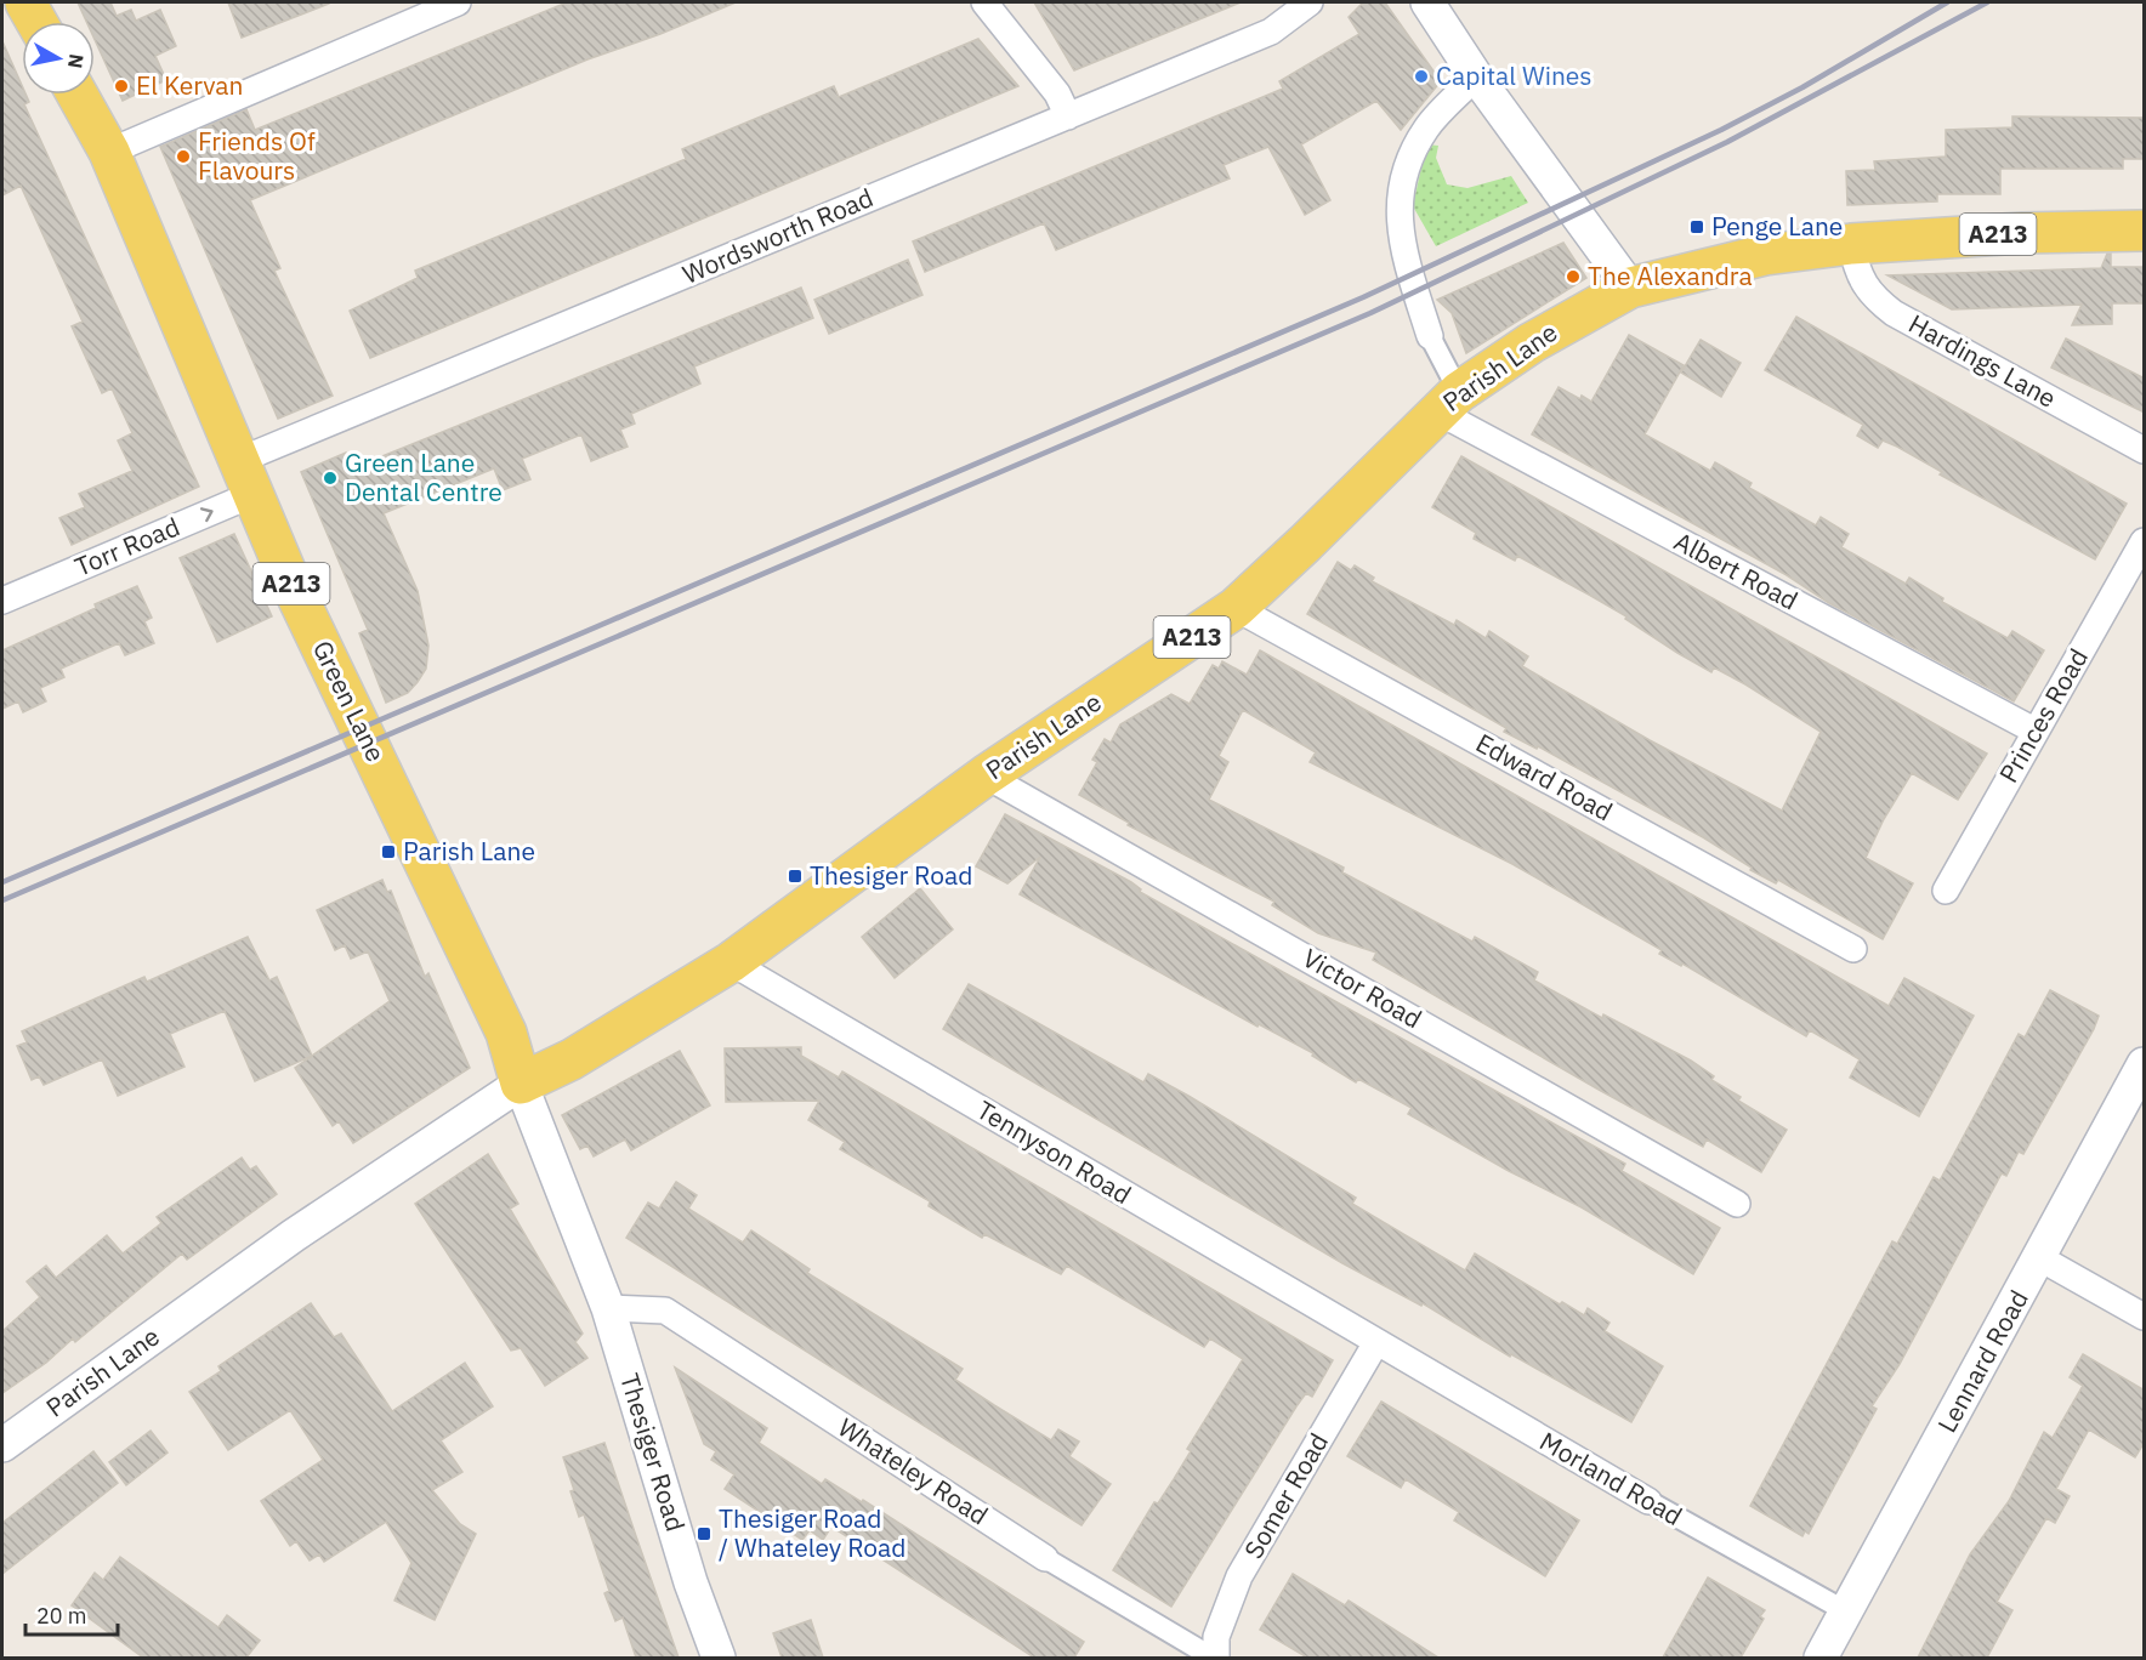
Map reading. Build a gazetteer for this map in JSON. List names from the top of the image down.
{
  "streets": {
    "main road": ["A213", "Parish Lane", "Green Lane"],
    "street": [
      "Wordsworth Road",
      "Hardings Lane",
      "Torr Road",
      "Albert Road",
      "Princes Road",
      "Edward Road",
      "Victor Road",
      "Tennyson Road",
      "Lennard Road",
      "Thesiger Road",
      "Whateley Road",
      "Morland Road",
      "Somer Road"
    ]
  },
  "crossings": [
    ["Wordsworth Road", "Torr Road"],
    ["Wordsworth Road", "Green Lane"],
    ["Hardings Lane", "Parish Lane"],
    ["Parish Lane", "Albert Road"],
    ["Parish Lane", "Green Lane"],
    ["Parish Lane", "Edward Road"],
    ["Parish Lane", "Victor Road"],
    ["Parish Lane", "Tennyson Road"],
    ["Parish Lane", "Thesiger Road"],
    ["Torr Road", "Green Lane"],
    ["Albert Road", "Princes Road"],
    ["Green Lane", "Thesiger Road"],
    ["Tennyson Road", "Morland Road"],
    ["Tennyson Road", "Somer Road"],
    ["Lennard Road", "Morland Road"],
    ["Thesiger Road", "Whateley Road"],
    ["Whateley Road", "Somer Road"],
    ["Morland Road", "Somer Road"]
  ],
  "one_way": ["Torr Road"],
  "places": {
    "other": [
      "Capital Wines",
      "El Kervan",
      "Friends Of Flavours",
      "The Alexandra",
      "Green Lane Dental Centre"
    ],
    "transit": [
      "Penge Lane",
      "Parish Lane",
      "Thesiger Road",
      "Thesiger Road / Whateley Road"
    ]
  },
  "scale_bar": "20 m",
  "north": "right"
}
